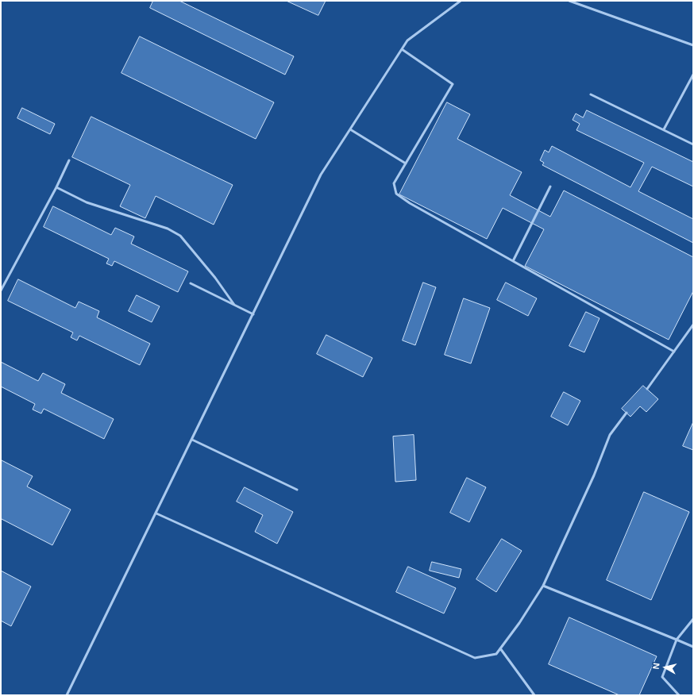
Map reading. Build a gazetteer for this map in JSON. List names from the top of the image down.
{
  "north": "left"
}
